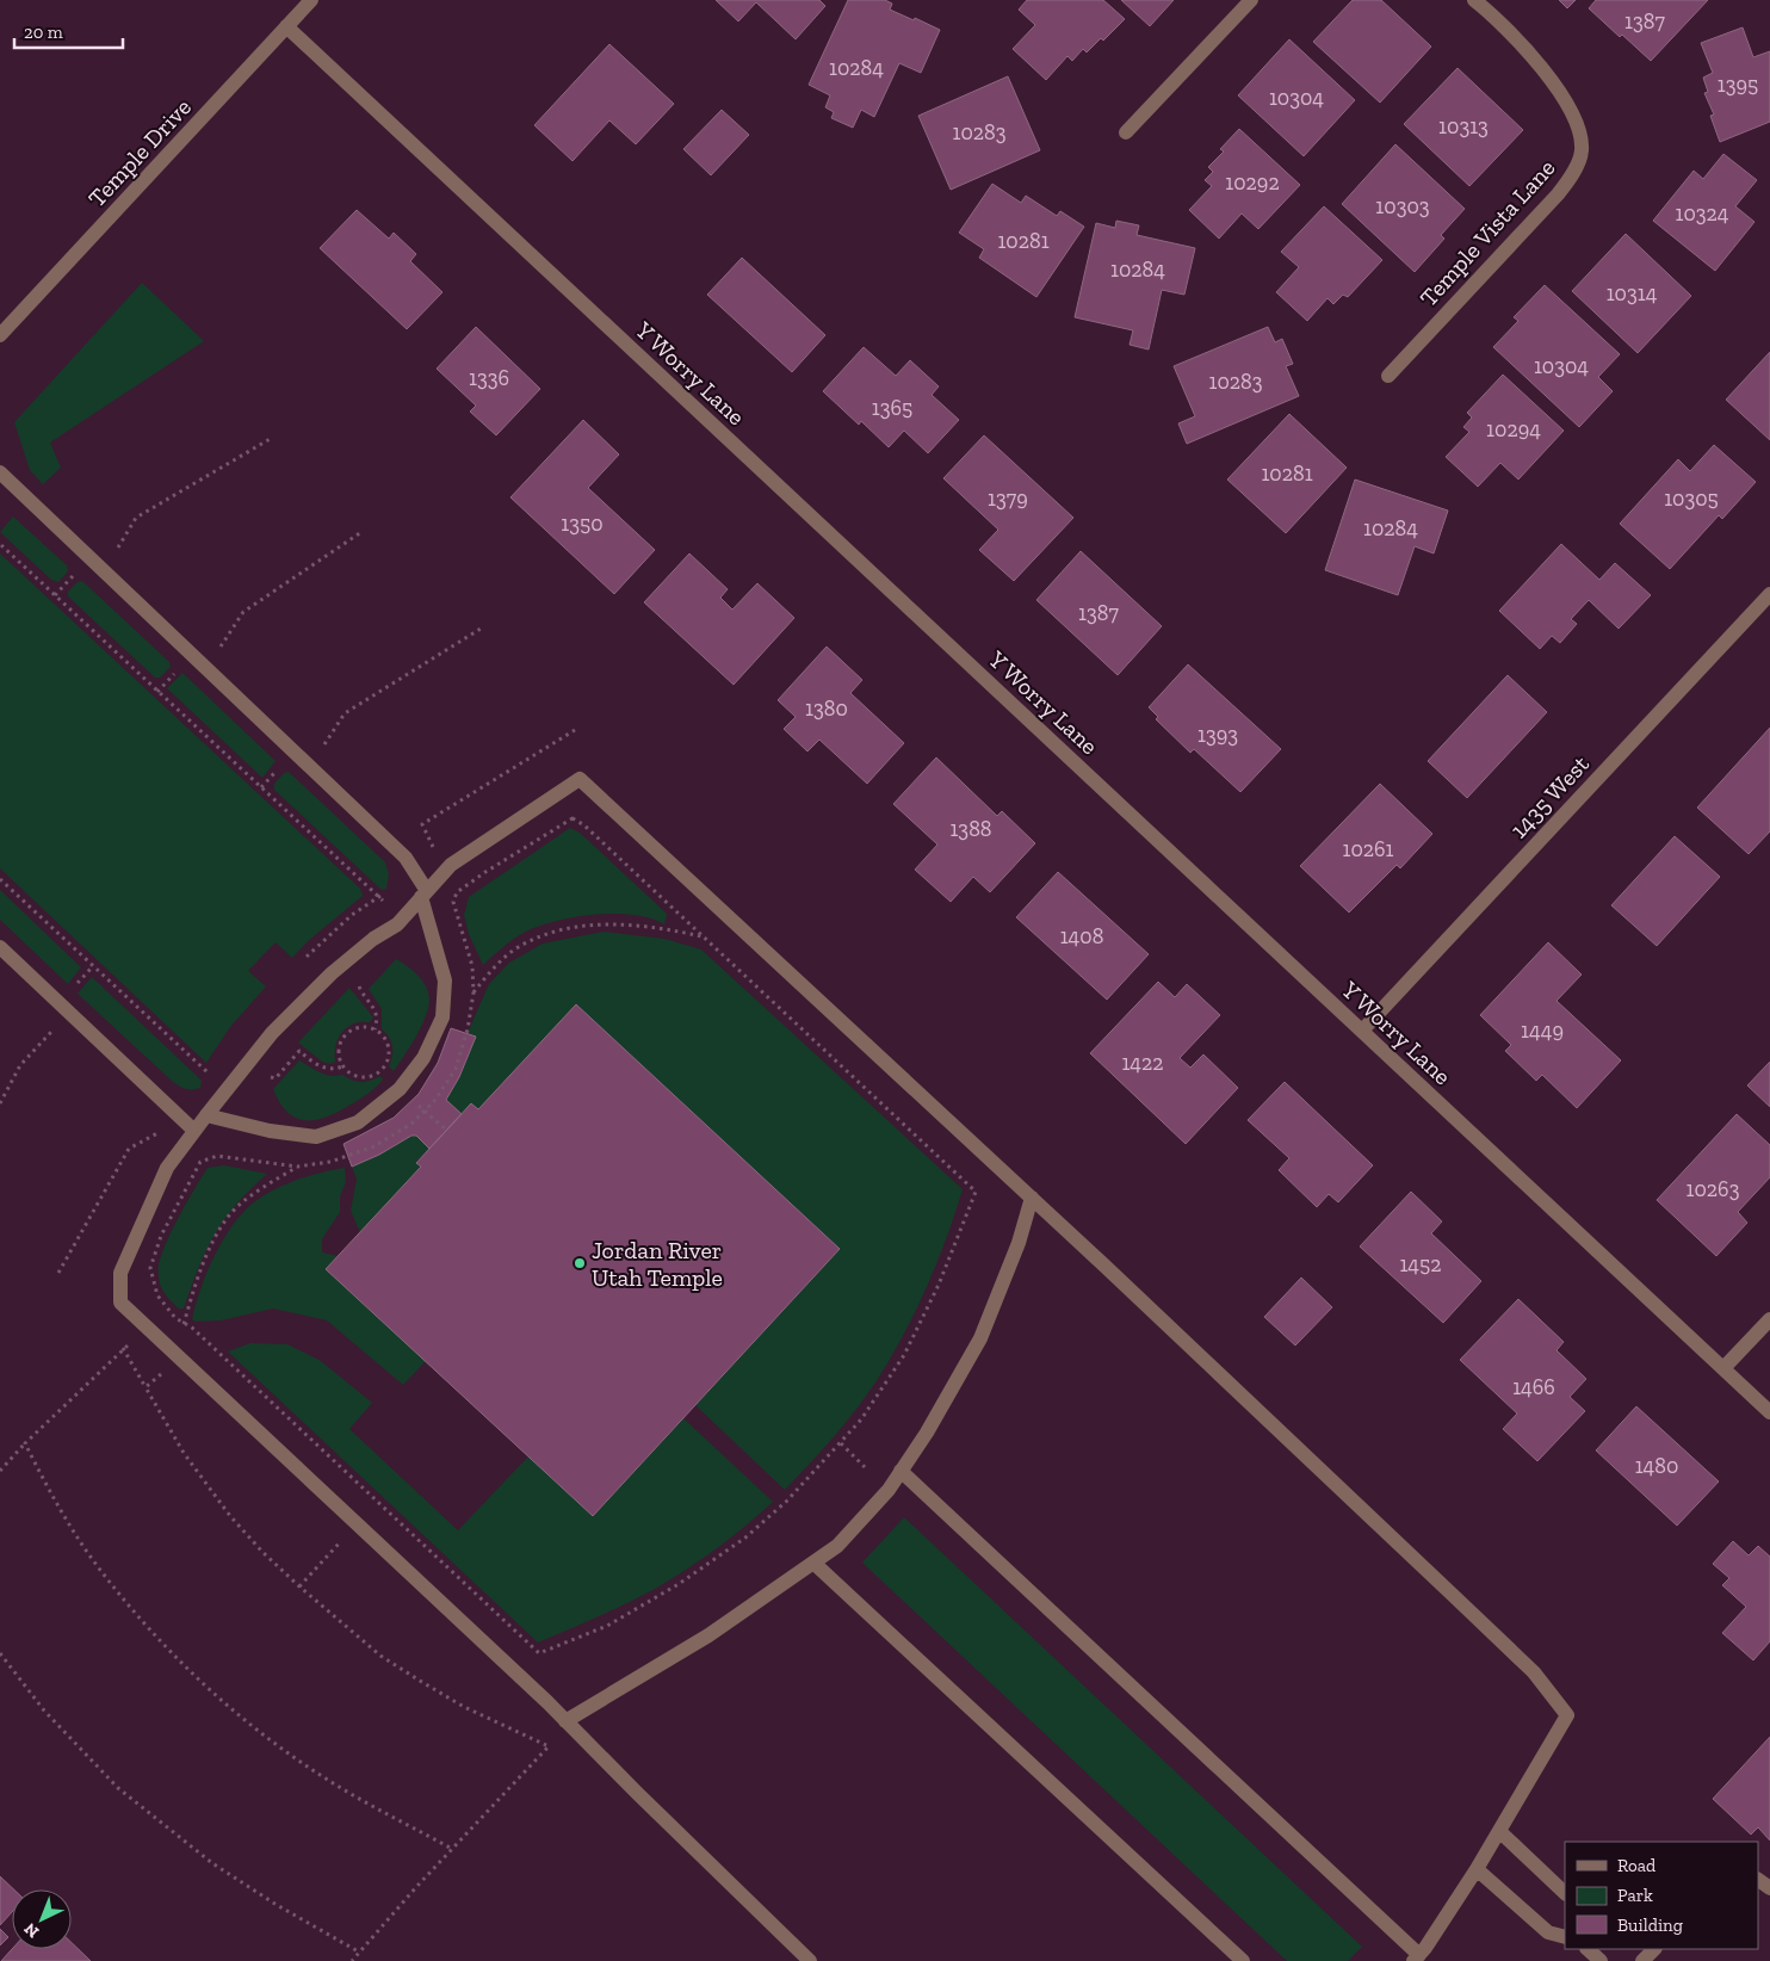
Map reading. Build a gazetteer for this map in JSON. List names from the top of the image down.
{
  "streets": {
    "street": [
      "Temple Drive",
      "Temple Vista Lane",
      "Y Worry Lane",
      "1435 West"
    ]
  },
  "crossings": [
    ["Temple Drive", "Y Worry Lane"],
    ["Y Worry Lane", "1435 West"]
  ],
  "places": ["Jordan River Utah Temple"],
  "house_numbers": [
    "1387",
    "10284",
    "1395",
    "10304",
    "10313",
    "10283",
    "10292",
    "10303",
    "10324",
    "10281",
    "10284",
    "10314",
    "10304",
    "1336",
    "10283",
    "1365",
    "10294",
    "10281",
    "1379",
    "10305",
    "1350",
    "10284",
    "1387",
    "1380",
    "1393",
    "1388",
    "10261",
    "1408",
    "1449",
    "1422",
    "10263",
    "1452",
    "1466",
    "1480"
  ],
  "legend": ["Road", "Park", "Building"],
  "scale_bar": "20 m",
  "north": "bottom left"
}
